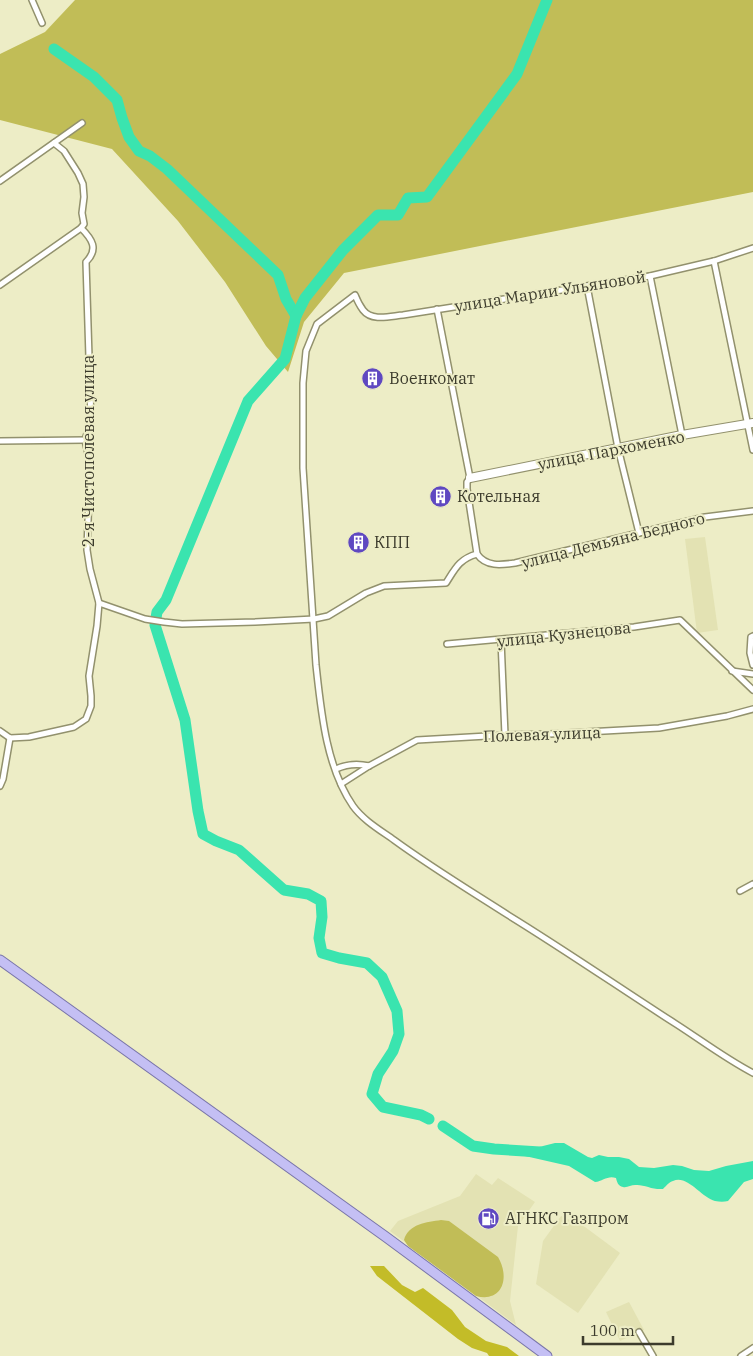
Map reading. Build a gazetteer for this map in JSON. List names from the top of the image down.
{
  "streets": {
    "street": [
      "улица Марии Ульяновой",
      "улица Пархоменко",
      "2-я Чистополевая улица",
      "улица Демьяна Бедного",
      "улица Кузнецова",
      "Полевая улица"
    ]
  },
  "places": {
    "building": ["Военкомат", "Котельная", "КПП"],
    "fuel station": ["АГНКС Газпром"]
  },
  "scale_bar": "100 m"
}
